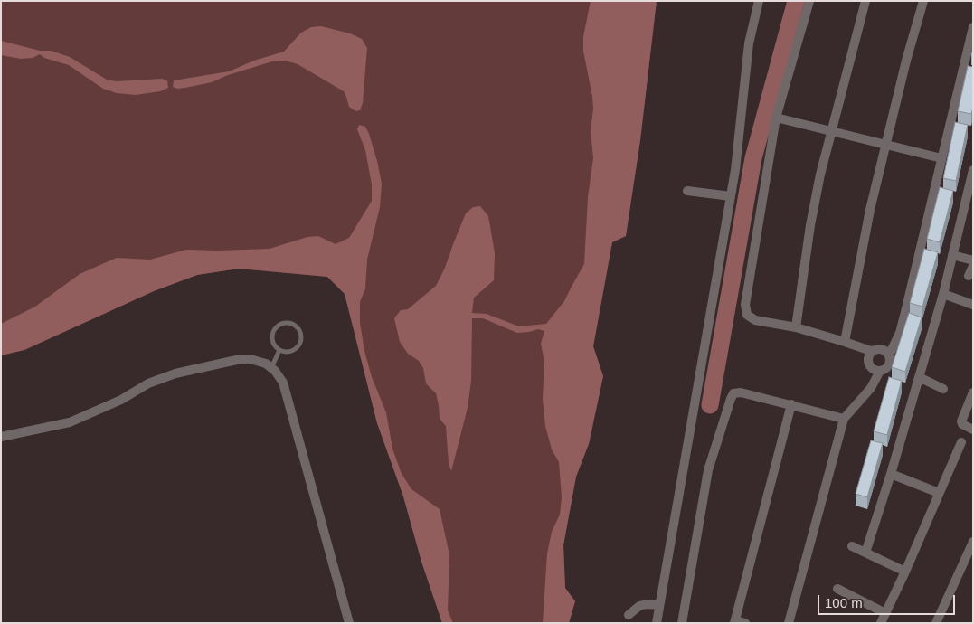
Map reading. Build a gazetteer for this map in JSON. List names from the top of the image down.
{
  "scale_bar": "100 m"
}
